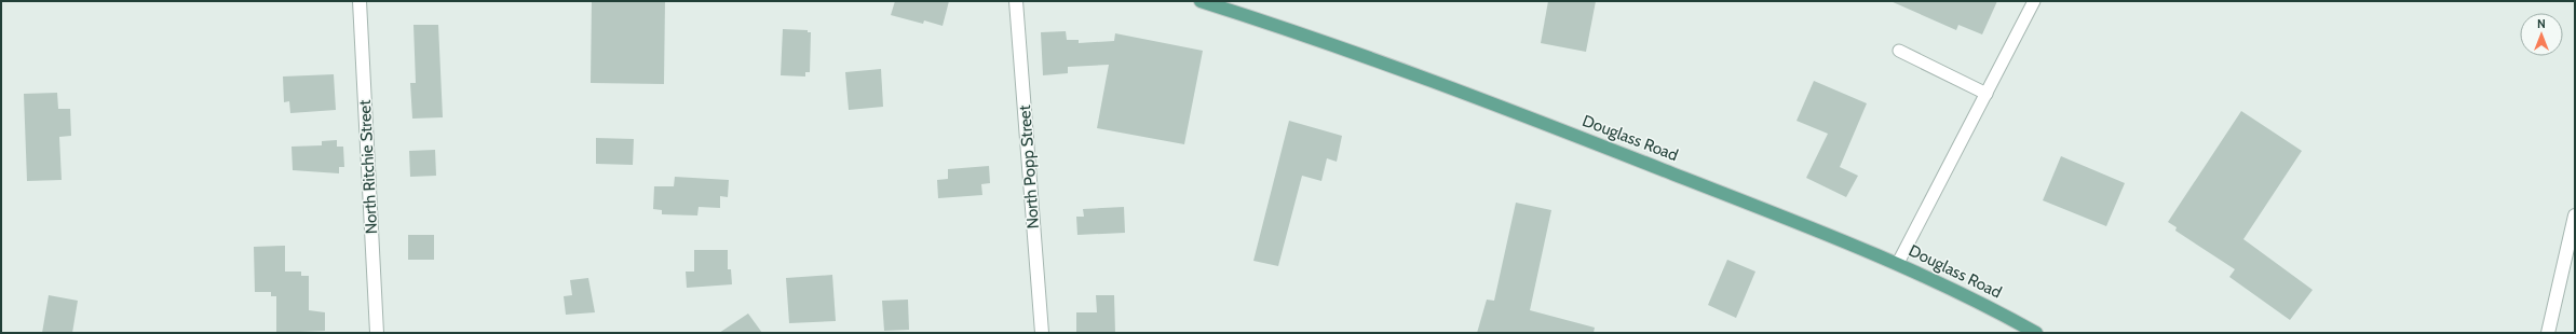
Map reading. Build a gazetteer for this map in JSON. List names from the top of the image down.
{
  "streets": {
    "main road": ["Douglass Road"],
    "street": ["North Ritchie Street", "North Popp Street"]
  },
  "north": "top"
}
